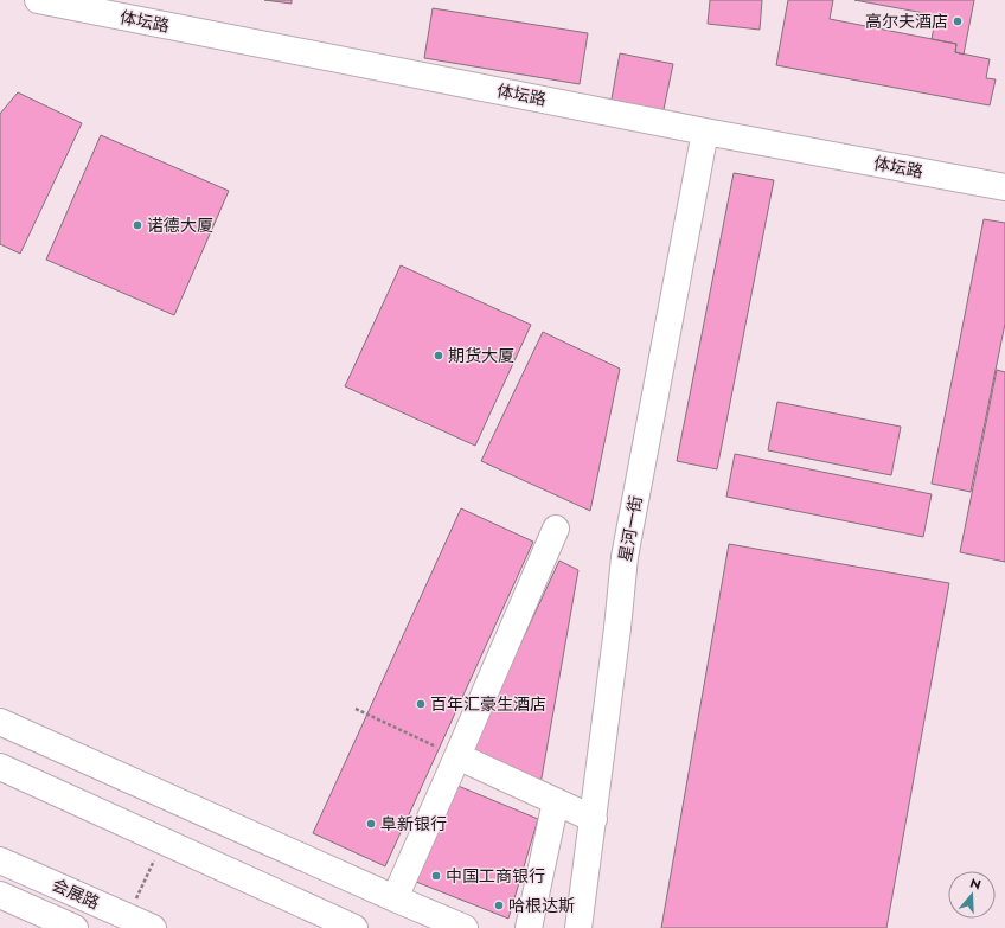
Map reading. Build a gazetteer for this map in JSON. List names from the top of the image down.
{
  "streets": {
    "street": ["体坛路", "星河一街", "会展路"]
  },
  "crossings": [
    ["体坛路", "星河一街"]
  ],
  "places": [
    "高尔夫酒店",
    "诺德大厦",
    "期货大厦",
    "百年汇豪生酒店",
    "阜新银行",
    "中国工商银行",
    "哈根达斯"
  ],
  "north": "top"
}
